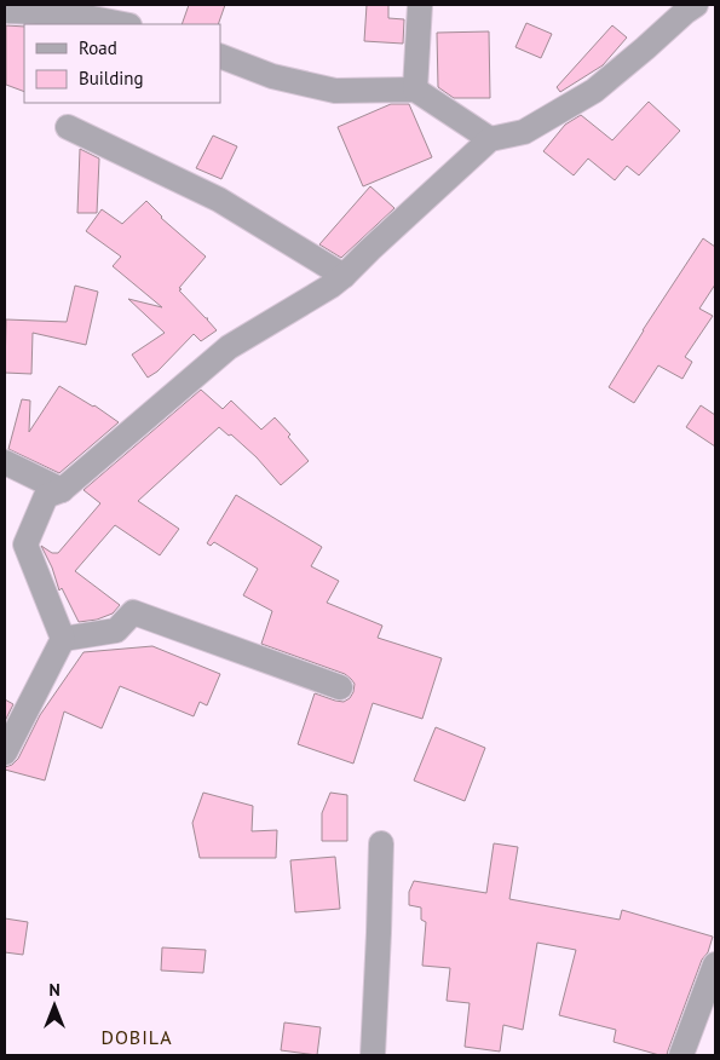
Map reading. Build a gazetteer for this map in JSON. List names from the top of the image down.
{
  "districts": ["DOBILA"],
  "legend": ["Road", "Building"],
  "north": "top"
}
